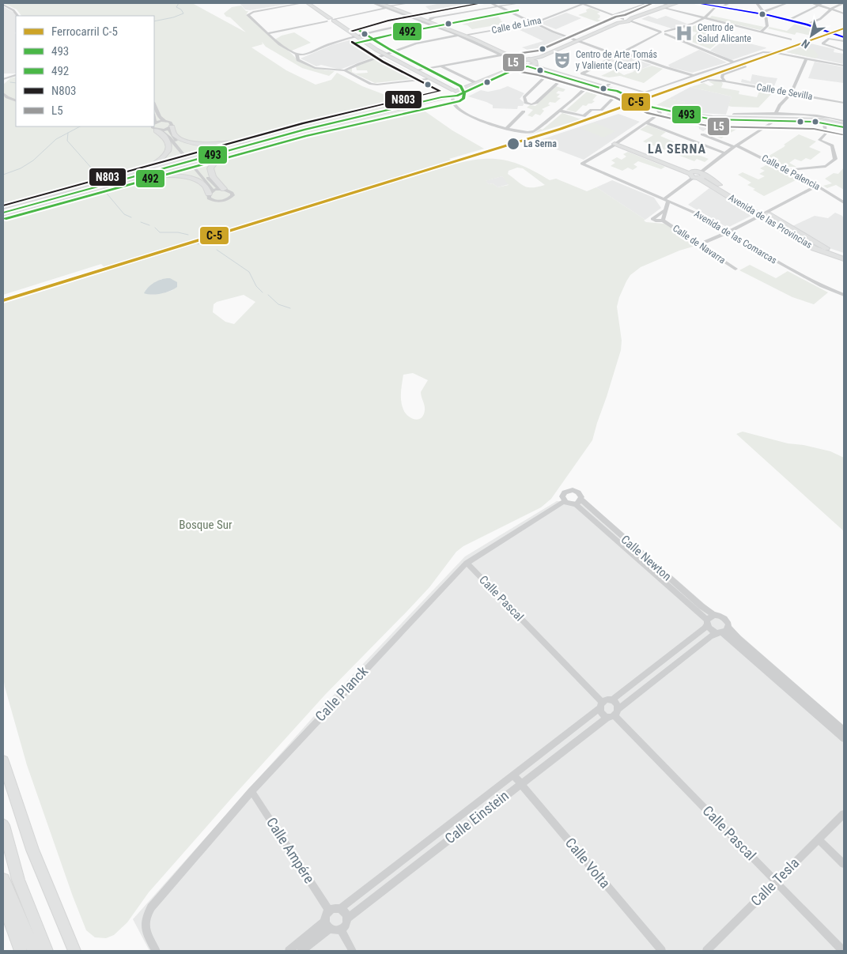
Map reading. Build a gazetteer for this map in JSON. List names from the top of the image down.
{
  "streets": {
    "main road": ["Avenida de las Provincias"],
    "street": [
      "Calle de Lima",
      "Calle de Sevilla",
      "Calle de Palencia",
      "Avenida de las Comarcas",
      "Calle de Navarra",
      "Calle Newton",
      "Calle Pascal",
      "Calle Planck",
      "Calle Einstein",
      "Calle Ampére",
      "Calle Volta",
      "Calle Tesla"
    ]
  },
  "crossings": [
    ["Avenida de las Provincias", "Avenida de las Comarcas"],
    ["Avenida de las Comarcas", "Calle de Navarra"],
    ["Calle Newton", "Calle Planck"],
    ["Calle Pascal", "Calle Planck"],
    ["Calle Pascal", "Calle Einstein"],
    ["Calle Pascal", "Calle Tesla"],
    ["Calle Planck", "Calle Ampére"],
    ["Calle Einstein", "Calle Ampére"],
    ["Calle Einstein", "Calle Volta"]
  ],
  "districts": ["LA SERNA"],
  "parks": ["Bosque Sur"],
  "places": {
    "hospital": ["Centro de Salud Alicante"],
    "theatre": ["Centro de Arte Tomás y Valiente (Ceart)"],
    "other": ["La Serna"]
  },
  "lines": [
    "transit line N803",
    "transit line L5",
    "transit line 492",
    "rail line C-5",
    "transit line 493"
  ],
  "legend": [
    "Ferrocarril C-5",
    "493",
    "492",
    "N803",
    "L5"
  ],
  "north": "bottom left"
}
